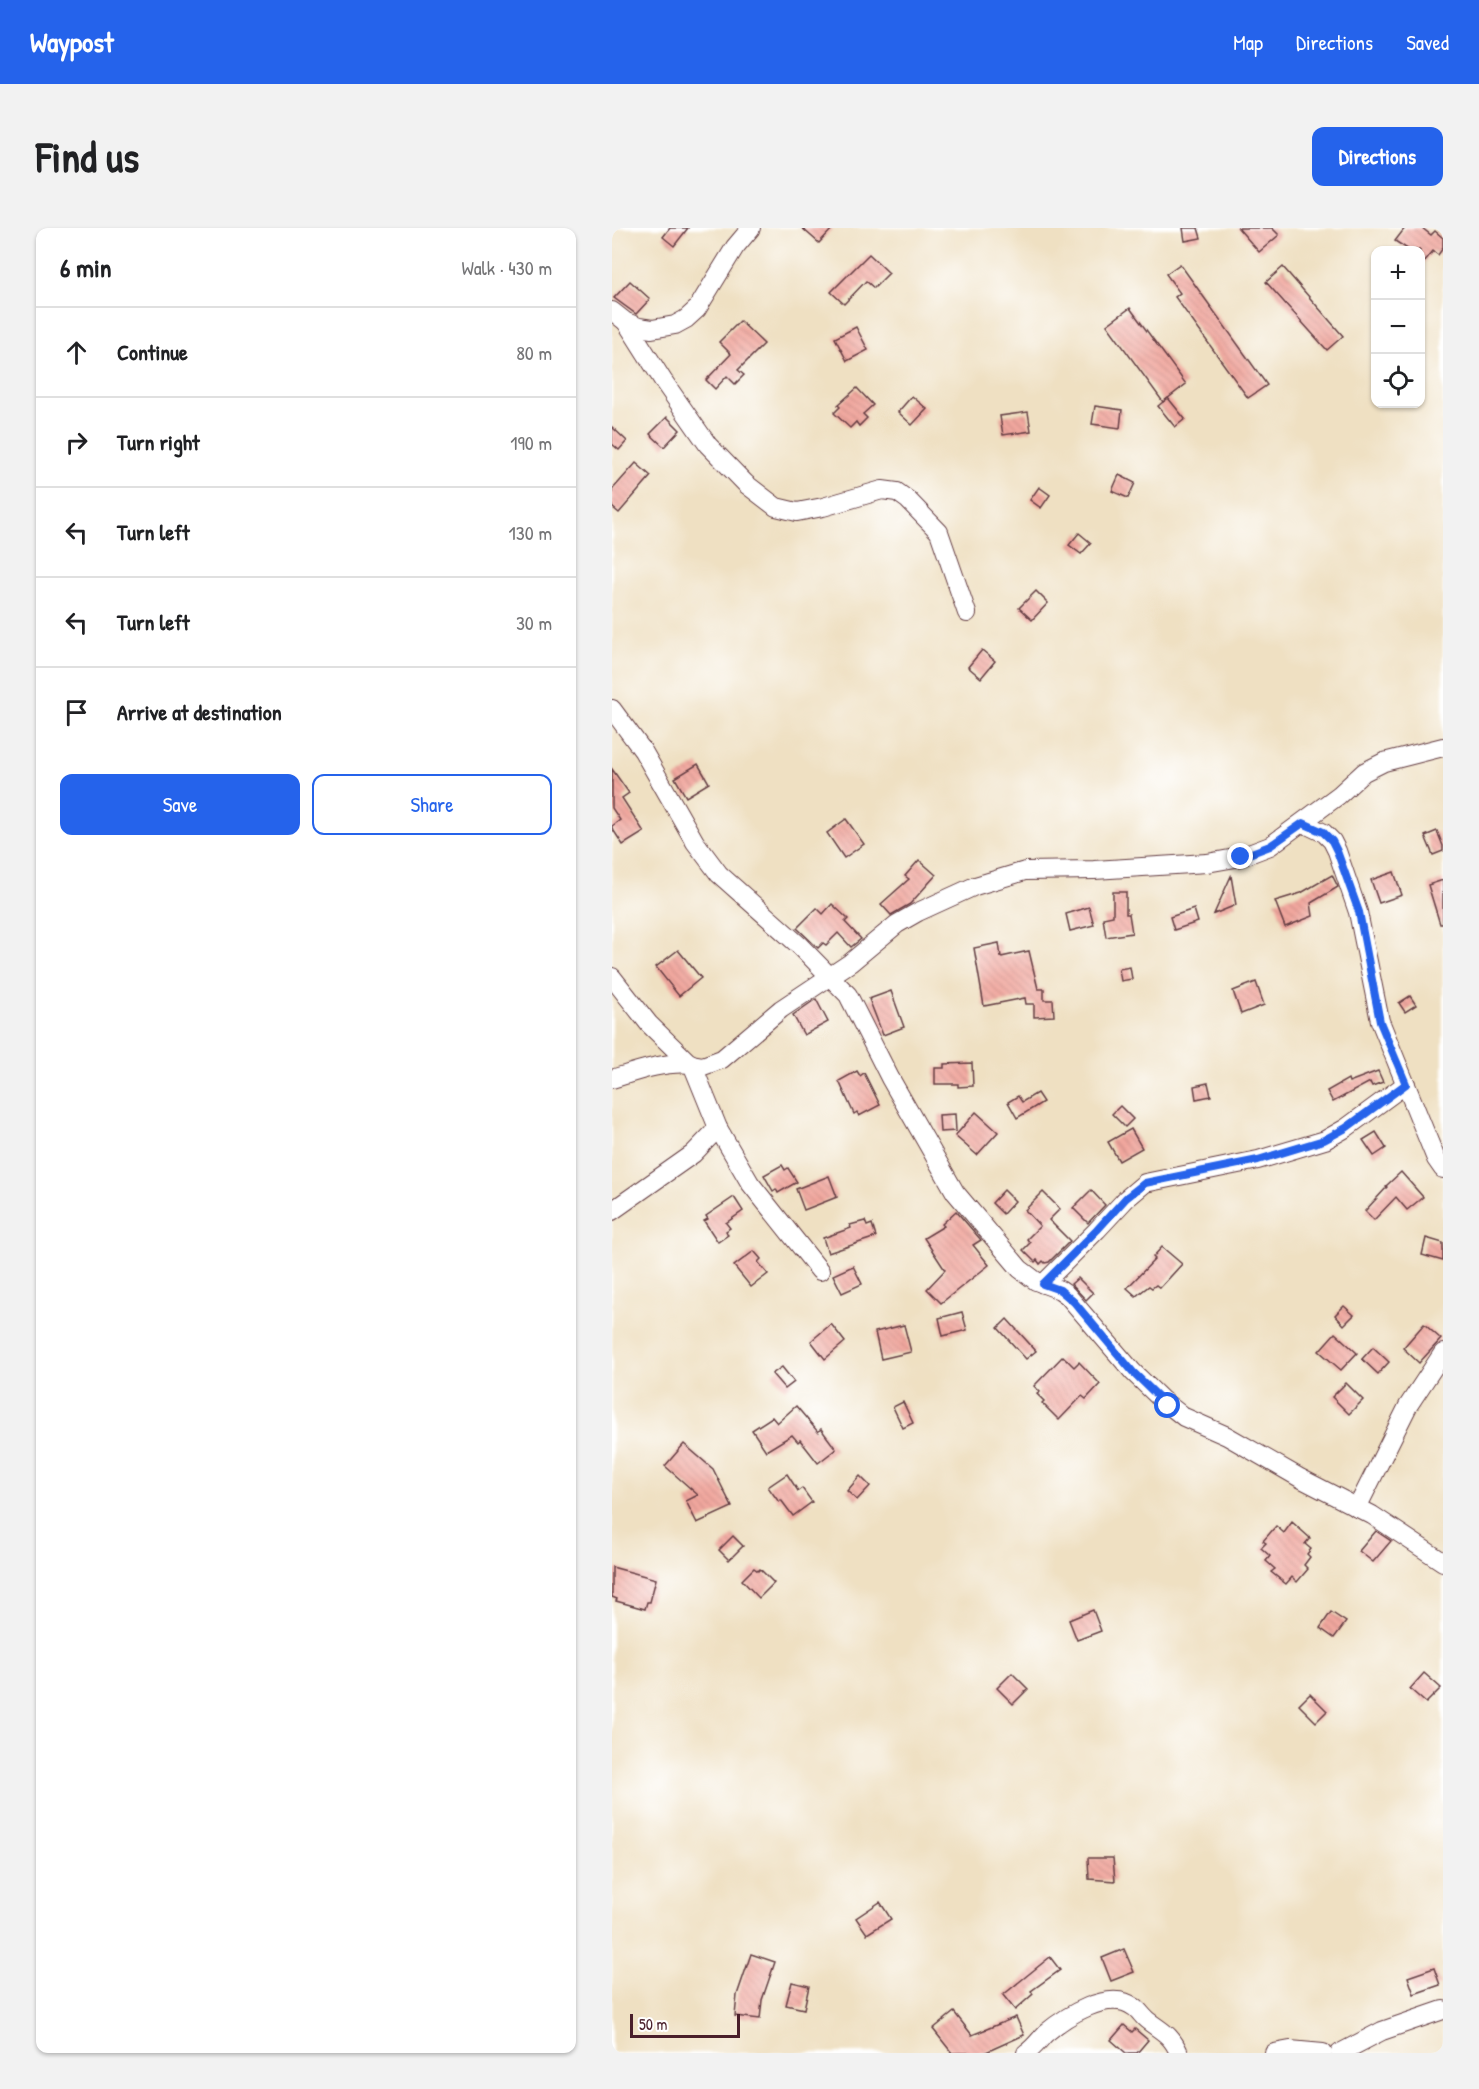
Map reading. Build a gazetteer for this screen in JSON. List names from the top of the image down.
{
  "scale_bar": "50 m",
  "page": {
    "header": "Waypost",
    "nav": ["Map", "Directions", "Saved"],
    "buttons": [
      "Directions",
      ["Save", "Share"]
    ],
    "title": "Find us",
    "heading": ["6 min", "Walk · 430 m"],
    "map_buttons": ["+", "−"],
    "list": [
      ["Continue", "80 m"],
      ["Turn right", "190 m"],
      ["Turn left", "130 m"],
      ["Turn left", "30 m"],
      "Arrive at destination"
    ],
    "scale": "50 m"
  }
}
